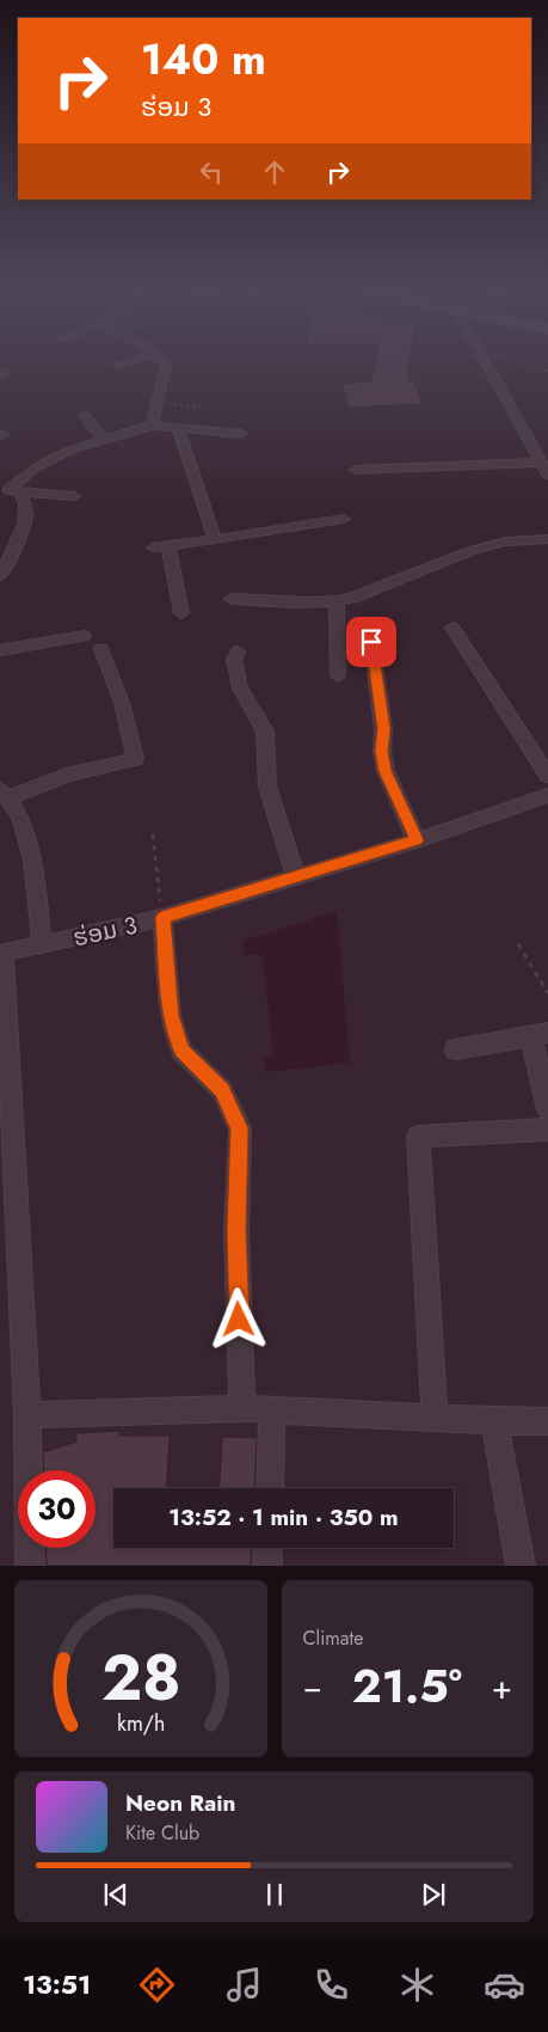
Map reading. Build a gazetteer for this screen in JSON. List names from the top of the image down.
{
  "streets": {
    "street": ["ຮ່ອມ 3"]
  },
  "page": {
    "turn": ["140 m", "ຮ່ອມ 3"],
    "limit": "30",
    "trip": "13:52 · 1 min · 350 m",
    "tile": "Climate",
    "heat": ["−", "21.5°", "+"],
    "song": ["Neon Rain", "Kite Club"],
    "tabs": "13:51",
    "gauge": ["28", "km/h"]
  }
}
